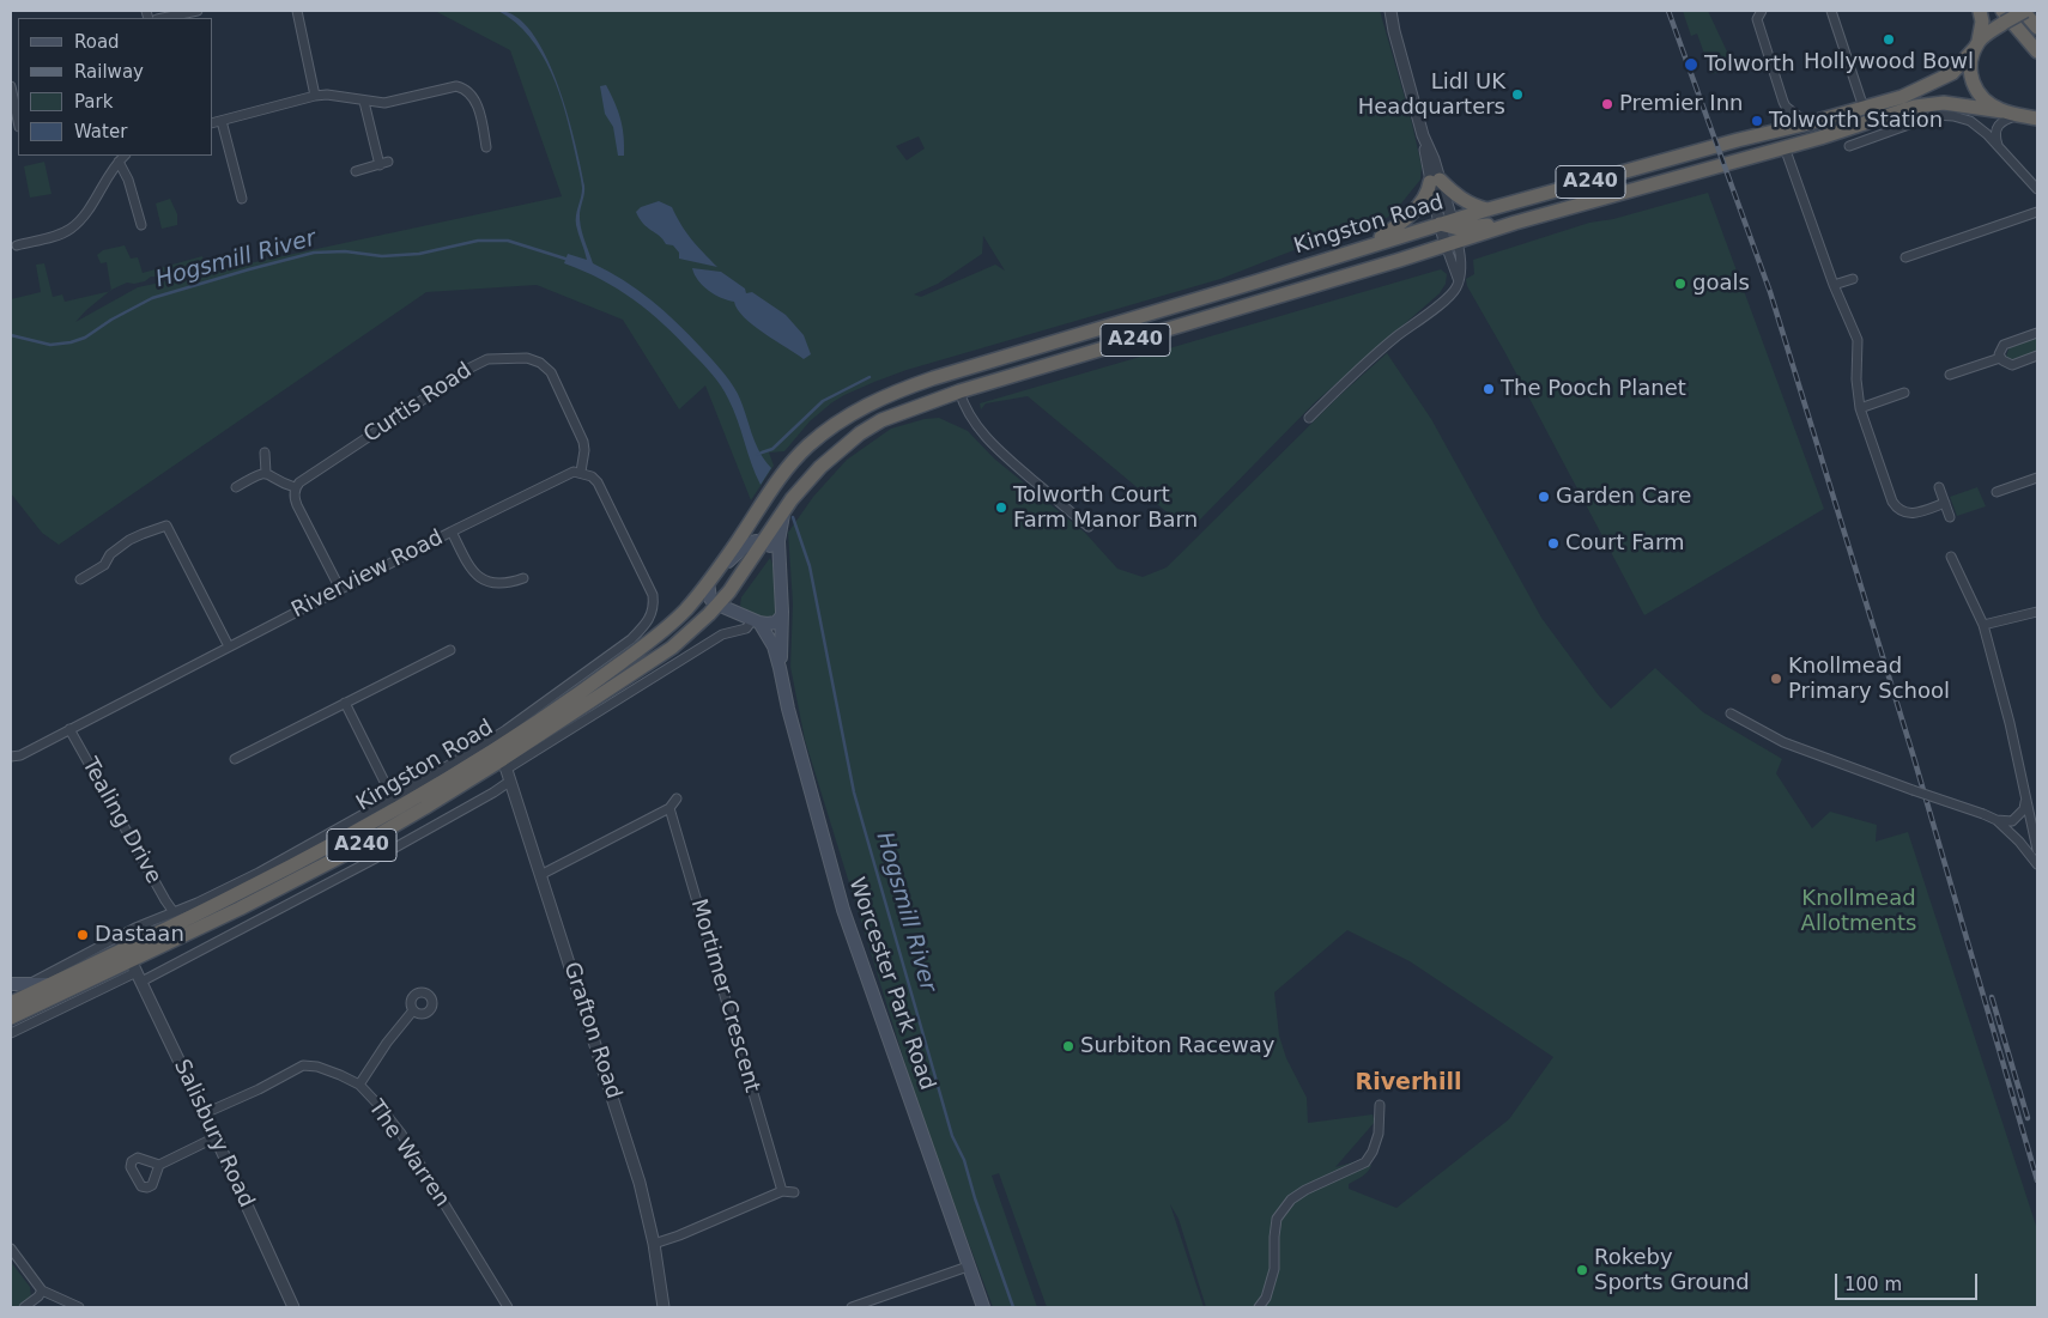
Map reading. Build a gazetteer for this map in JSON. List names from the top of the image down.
{
  "streets": {
    "highway": ["A240", "Kingston Road"],
    "main road": ["Worcester Park Road"],
    "street": [
      "Curtis Road",
      "Riverview Road",
      "Tealing Drive",
      "Mortimer Crescent",
      "Grafton Road",
      "Salisbury Road",
      "The Warren"
    ]
  },
  "crossings": [
    ["A240", "Kingston Road"],
    ["Kingston Road", "Curtis Road"],
    ["Kingston Road", "Riverview Road"],
    ["Kingston Road", "Tealing Drive"],
    ["Kingston Road", "Grafton Road"],
    ["Kingston Road", "Salisbury Road"],
    ["Curtis Road", "Riverview Road"],
    ["Riverview Road", "Tealing Drive"],
    ["Salisbury Road", "The Warren"]
  ],
  "districts": ["Riverhill"],
  "water": ["Hogsmill River"],
  "parks": ["Knollmead Allotments"],
  "places": [
    "Hollywood Bowl",
    "Tolworth",
    "Lidl UK Headquarters",
    "Premier Inn",
    "Tolworth Station",
    "goals",
    "The Pooch Planet",
    "Garden Care",
    "Tolworth Court Farm Manor Barn",
    "Court Farm",
    "Knollmead Primary School",
    "Dastaan",
    "Surbiton Raceway",
    "Rokeby Sports Ground"
  ],
  "legend": [
    "Road",
    "Railway",
    "Park",
    "Water"
  ],
  "scale_bar": "100 m"
}
